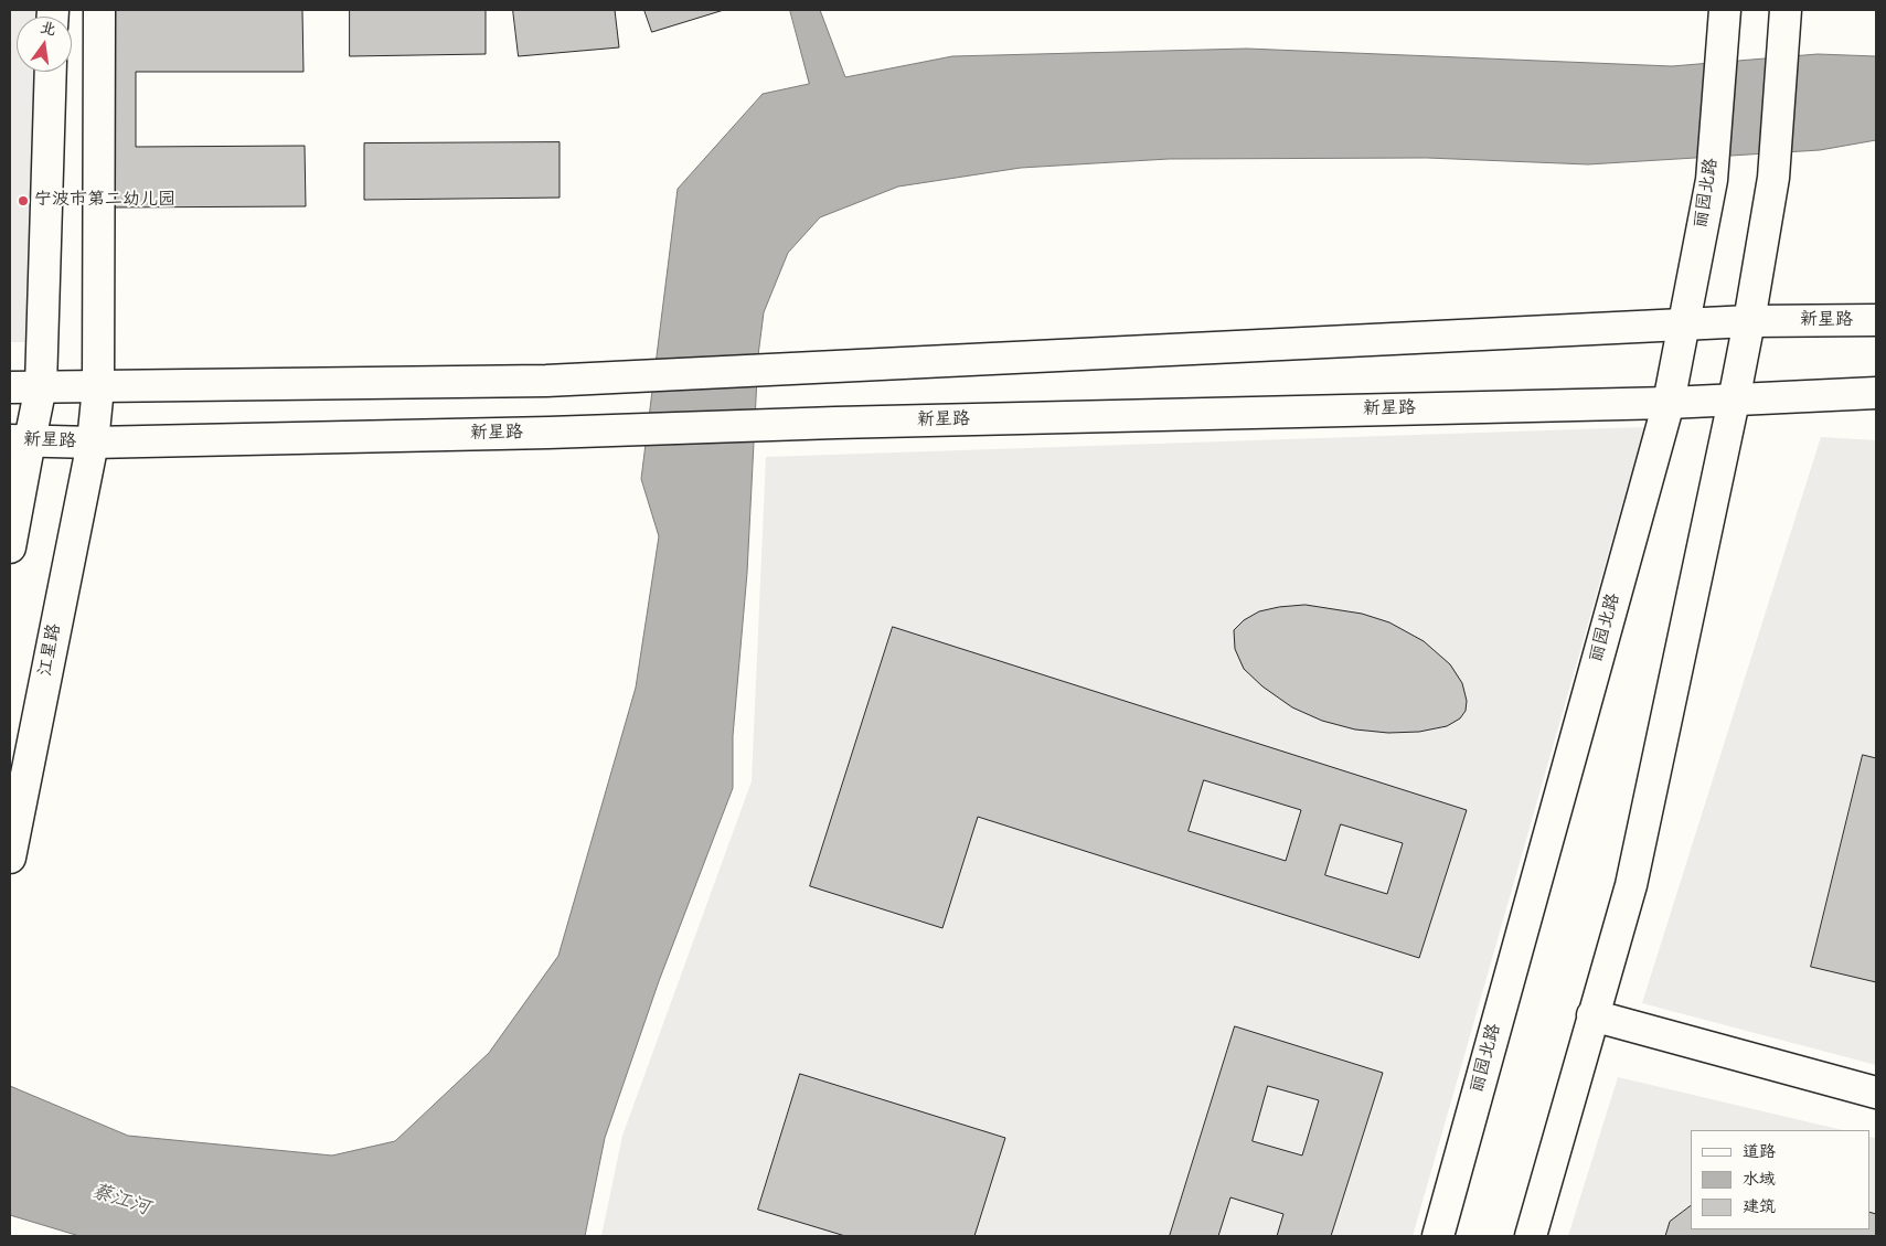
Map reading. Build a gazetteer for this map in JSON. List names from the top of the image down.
{
  "streets": {
    "main road": ["丽园北路", "新星路", "江星路"]
  },
  "crossings": [
    ["丽园北路", "新星路"],
    ["新星路", "江星路"]
  ],
  "water": ["蔡江河"],
  "places": ["宁波市第二幼儿园"],
  "legend": ["道路", "水域", "建筑"],
  "north": "top"
}
